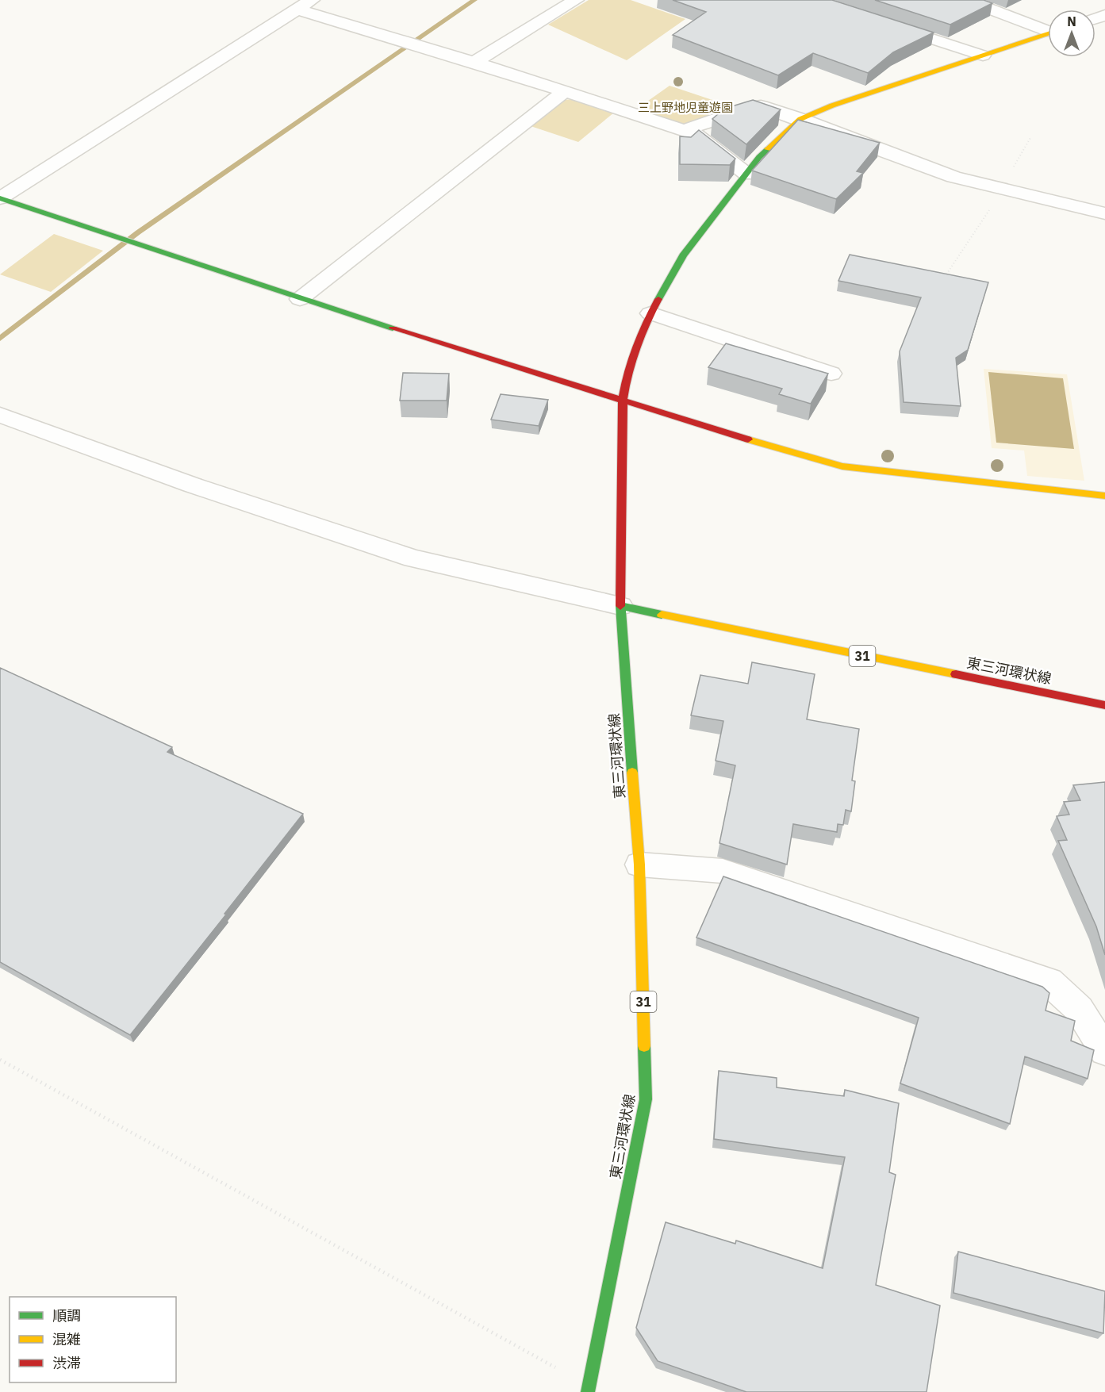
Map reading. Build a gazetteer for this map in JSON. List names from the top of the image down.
{
  "streets": {
    "street": ["31", "東三河環状線"]
  },
  "parks": ["三上野地児童遊園"],
  "legend": ["順調", "混雑", "渋滞"],
  "north": "top"
}
